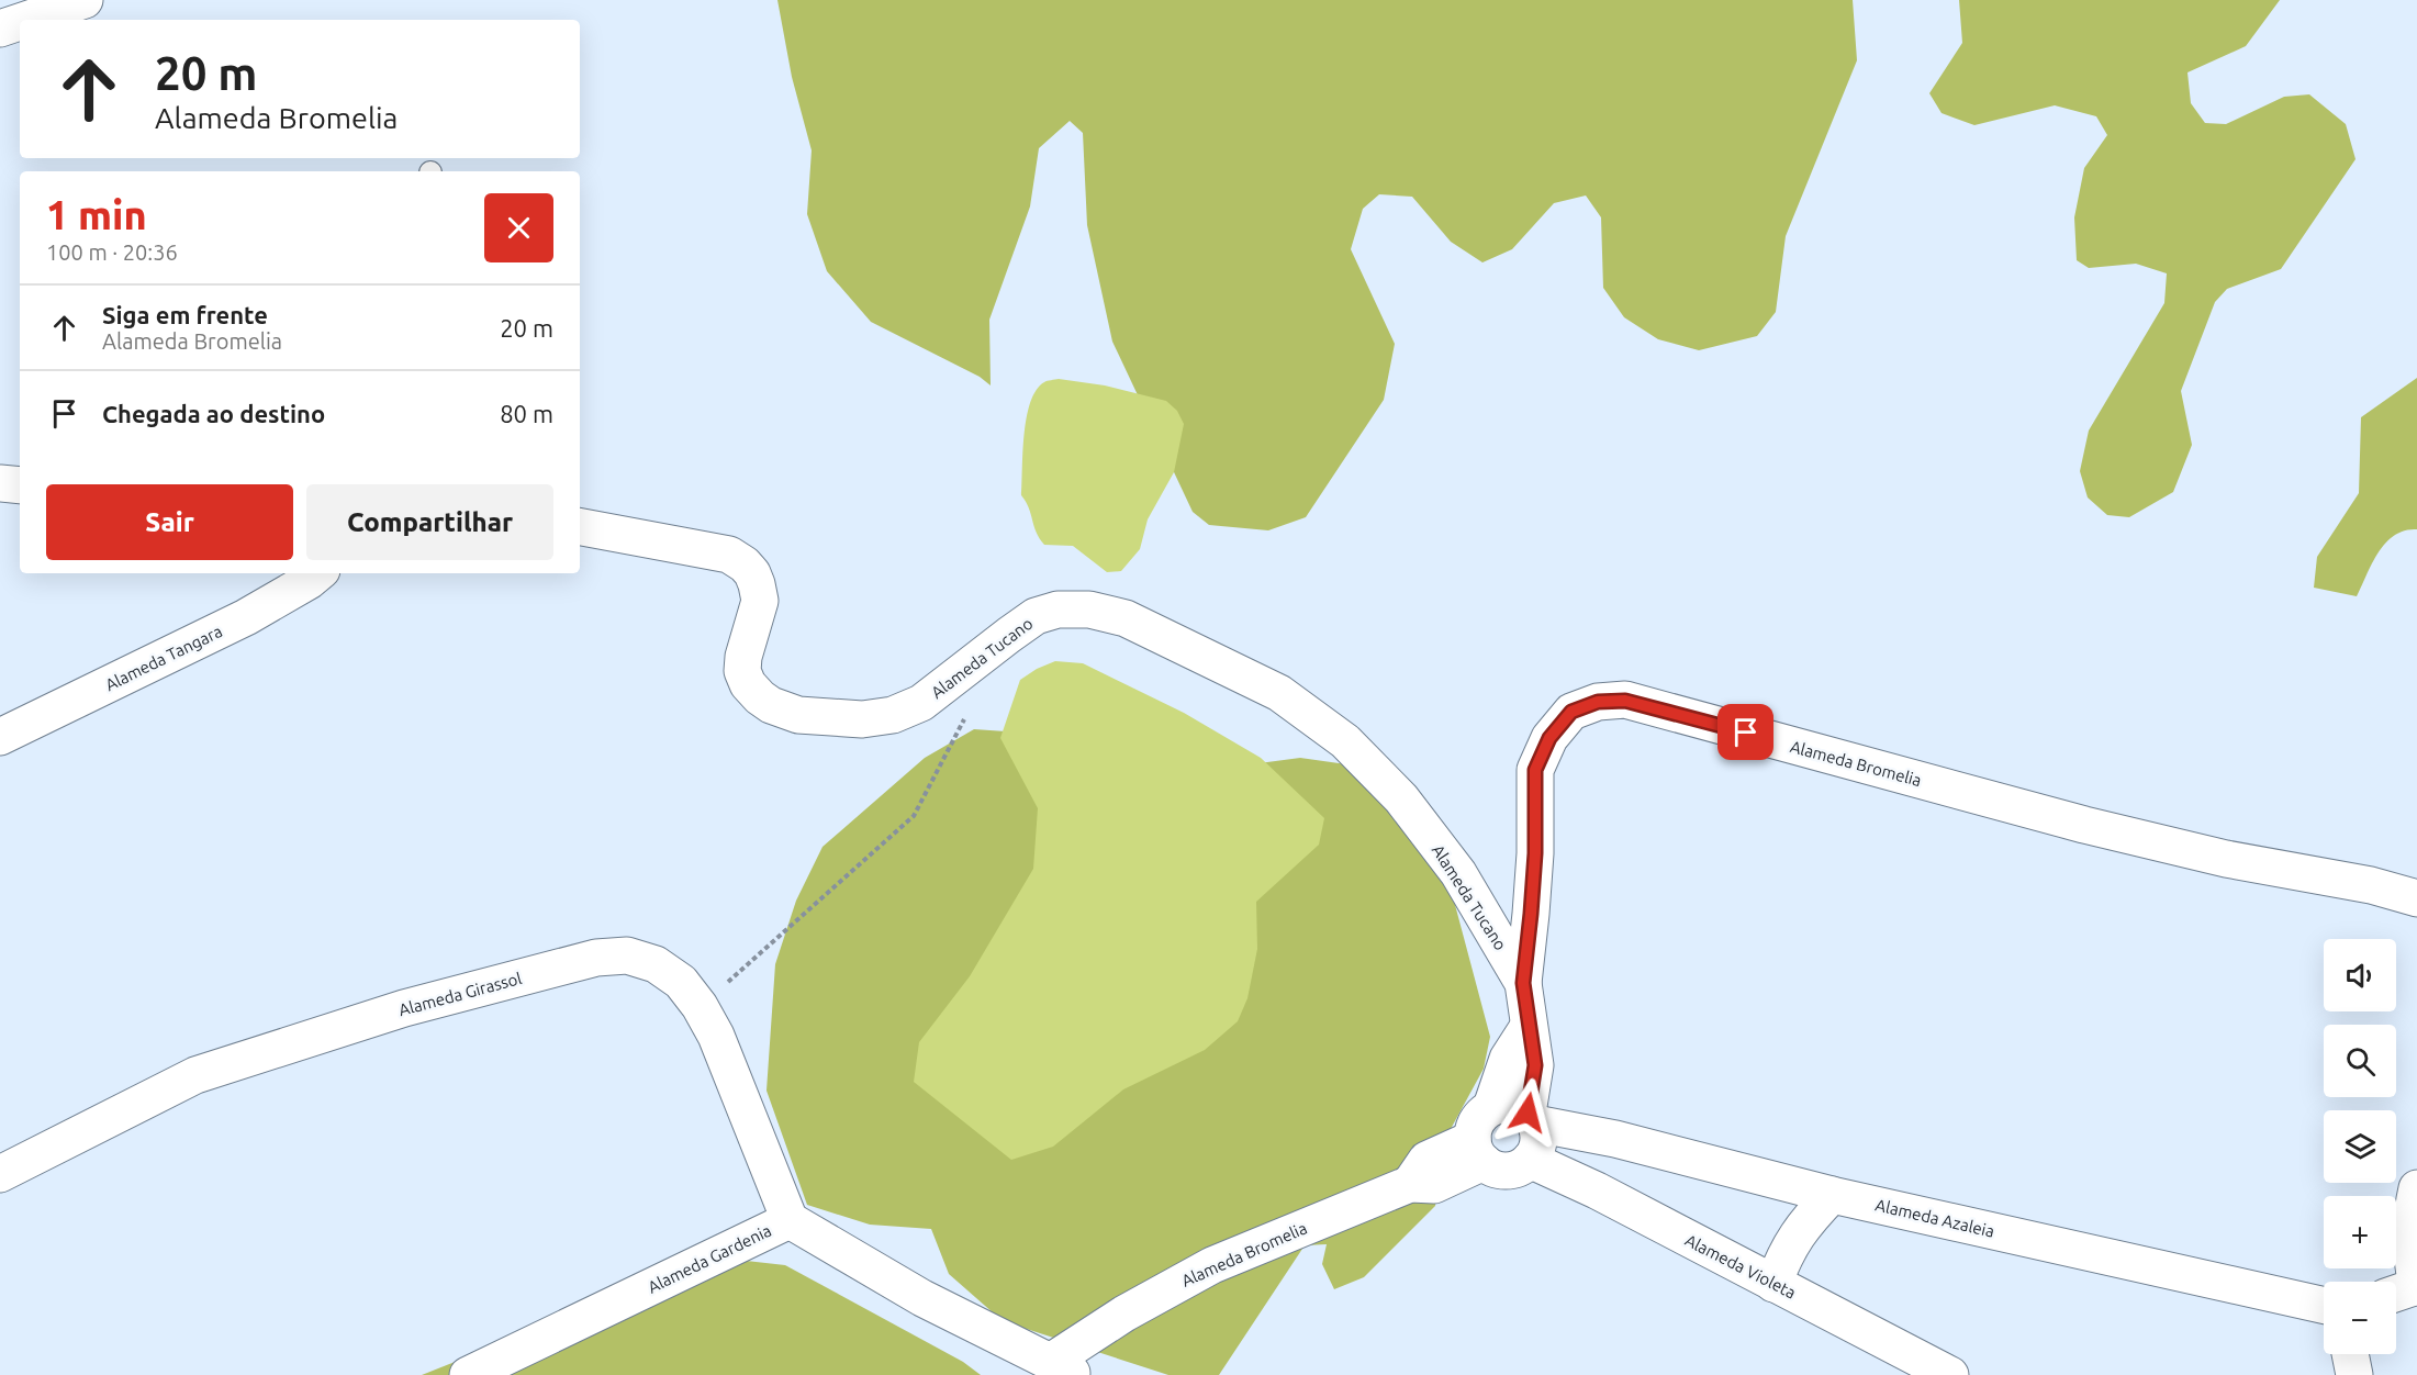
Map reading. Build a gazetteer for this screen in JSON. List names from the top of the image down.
{
  "streets": {
    "street": [
      "Alameda Tangara",
      "Alameda Tucano",
      "Alameda Bromelia",
      "Alameda Girassol",
      "Alameda Azaleia",
      "Alameda Gardenia",
      "Alameda Violeta"
    ]
  },
  "crossings": [
    ["Alameda Tucano", "Alameda Bromelia"],
    ["Alameda Tucano", "Alameda Azaleia"],
    ["Alameda Tucano", "Alameda Violeta"],
    ["Alameda Bromelia", "Alameda Azaleia"],
    ["Alameda Bromelia", "Alameda Gardenia"],
    ["Alameda Bromelia", "Alameda Violeta"],
    ["Alameda Girassol", "Alameda Gardenia"],
    ["Alameda Azaleia", "Alameda Violeta"]
  ],
  "page": {
    "turn": ["20 m", "Alameda Bromelia"],
    "heading": ["1 min", "100 m · 20:36"],
    "list": [
      {
        "name": "Siga em frente",
        "note": "Alameda Bromelia",
        "value": "20 m"
      },
      {
        "name": "Chegada ao destino",
        "value": "80 m"
      }
    ],
    "buttons": ["Sair", "Compartilhar"],
    "map_buttons": ["+", "−"]
  }
}
